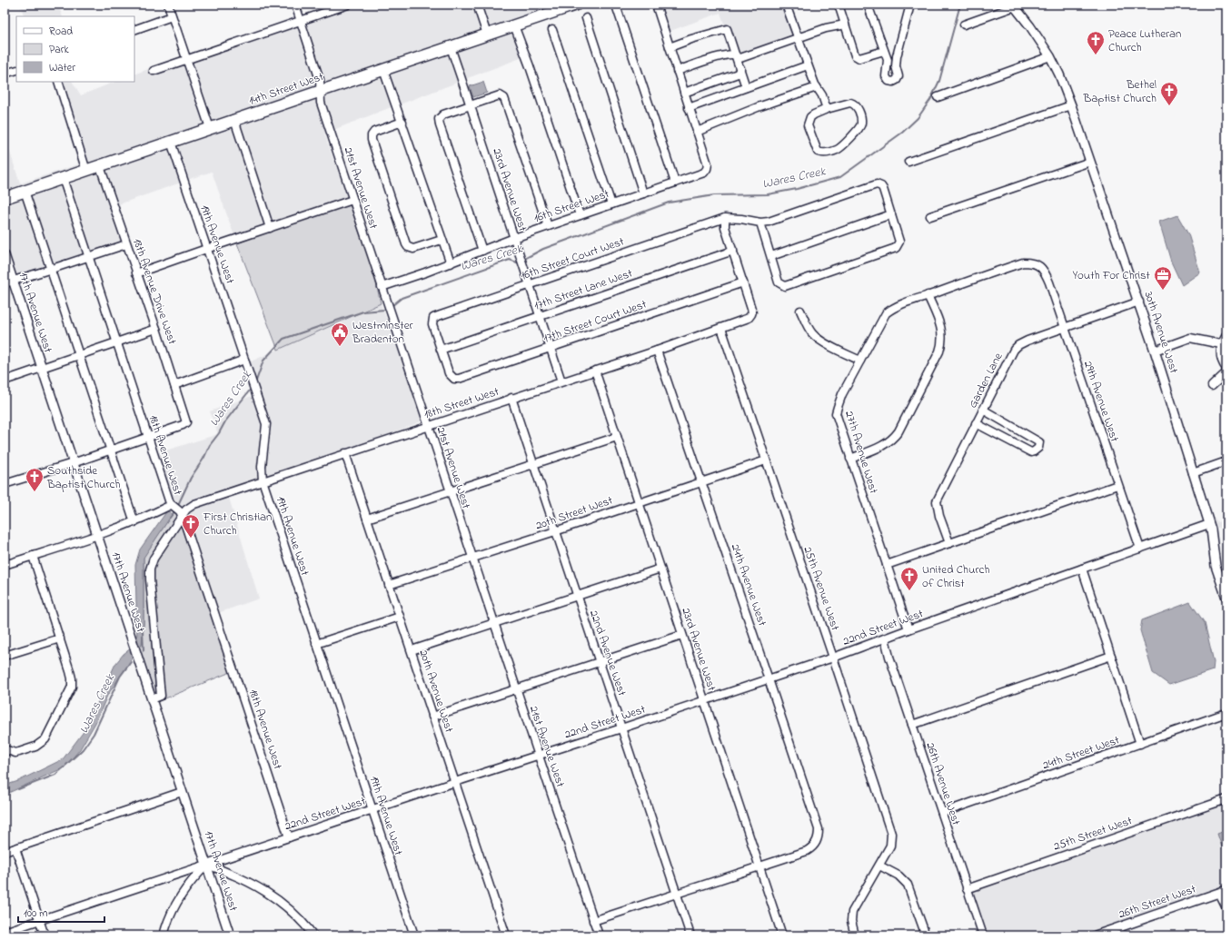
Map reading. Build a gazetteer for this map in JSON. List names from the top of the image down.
{
  "streets": {
    "main road": ["14th Street West"],
    "street": [
      "21st Avenue West",
      "23rd Avenue West",
      "16th Street West",
      "19th Avenue West",
      "16th Street Court West",
      "17th Street Lane West",
      "18th Avenue Drive West",
      "17th Avenue West",
      "17th Street Court West",
      "30th Avenue West",
      "Garden Lane",
      "29th Avenue West",
      "18th Street West",
      "27th Avenue West",
      "18th Avenue West",
      "20th Street West",
      "24th Avenue West",
      "25th Avenue West",
      "22nd Street West",
      "22nd Avenue West",
      "20th Avenue West",
      "24th Street West",
      "26th Avenue West",
      "25th Street West",
      "26th Street West"
    ]
  },
  "crossings": [
    ["14th Street West", "21st Avenue West"],
    ["14th Street West", "23rd Avenue West"],
    ["14th Street West", "19th Avenue West"],
    ["14th Street West", "18th Avenue Drive West"],
    ["14th Street West", "18th Avenue West"],
    ["21st Avenue West", "16th Street West"],
    ["21st Avenue West", "18th Street West"],
    ["21st Avenue West", "20th Street West"],
    ["21st Avenue West", "22nd Street West"],
    ["23rd Avenue West", "16th Street West"],
    ["23rd Avenue West", "16th Street Court West"],
    ["23rd Avenue West", "17th Street Lane West"],
    ["23rd Avenue West", "17th Street Court West"],
    ["23rd Avenue West", "18th Street West"],
    ["23rd Avenue West", "20th Street West"],
    ["23rd Avenue West", "24th Avenue West"],
    ["23rd Avenue West", "22nd Street West"],
    ["19th Avenue West", "18th Street West"],
    ["19th Avenue West", "22nd Street West"],
    ["16th Street Court West", "17th Street Lane West"],
    ["16th Street Court West", "17th Street Court West"],
    ["17th Street Lane West", "17th Street Court West"],
    ["18th Avenue Drive West", "18th Avenue West"],
    ["17th Avenue West", "22nd Street West"],
    ["17th Street Court West", "18th Street West"],
    ["30th Avenue West", "Garden Lane"],
    ["30th Avenue West", "22nd Street West"],
    ["Garden Lane", "29th Avenue West"],
    ["29th Avenue West", "27th Avenue West"],
    ["29th Avenue West", "22nd Street West"],
    ["18th Street West", "18th Avenue West"],
    ["18th Street West", "24th Avenue West"],
    ["18th Street West", "25th Avenue West"],
    ["18th Street West", "22nd Avenue West"],
    ["18th Street West", "20th Avenue West"],
    ["27th Avenue West", "22nd Street West"],
    ["18th Avenue West", "22nd Street West"],
    ["20th Street West", "24th Avenue West"],
    ["20th Street West", "25th Avenue West"],
    ["20th Street West", "22nd Avenue West"],
    ["20th Street West", "20th Avenue West"],
    ["24th Avenue West", "22nd Street West"],
    ["25th Avenue West", "22nd Street West"],
    ["22nd Street West", "22nd Avenue West"],
    ["22nd Street West", "20th Avenue West"],
    ["22nd Street West", "26th Avenue West"],
    ["24th Street West", "26th Avenue West"],
    ["26th Avenue West", "25th Street West"]
  ],
  "water": ["Wares Creek"],
  "places": {
    "church": [
      "Peace Lutheran Church",
      "Bethel Baptist Church",
      "Southside Baptist Church",
      "First Christian Church",
      "United Church of Christ"
    ],
    "office": ["Youth For Christ"],
    "public building": ["Westminster Bradenton"]
  },
  "legend": ["Road", "Park", "Water"],
  "scale_bar": "100 m"
}
